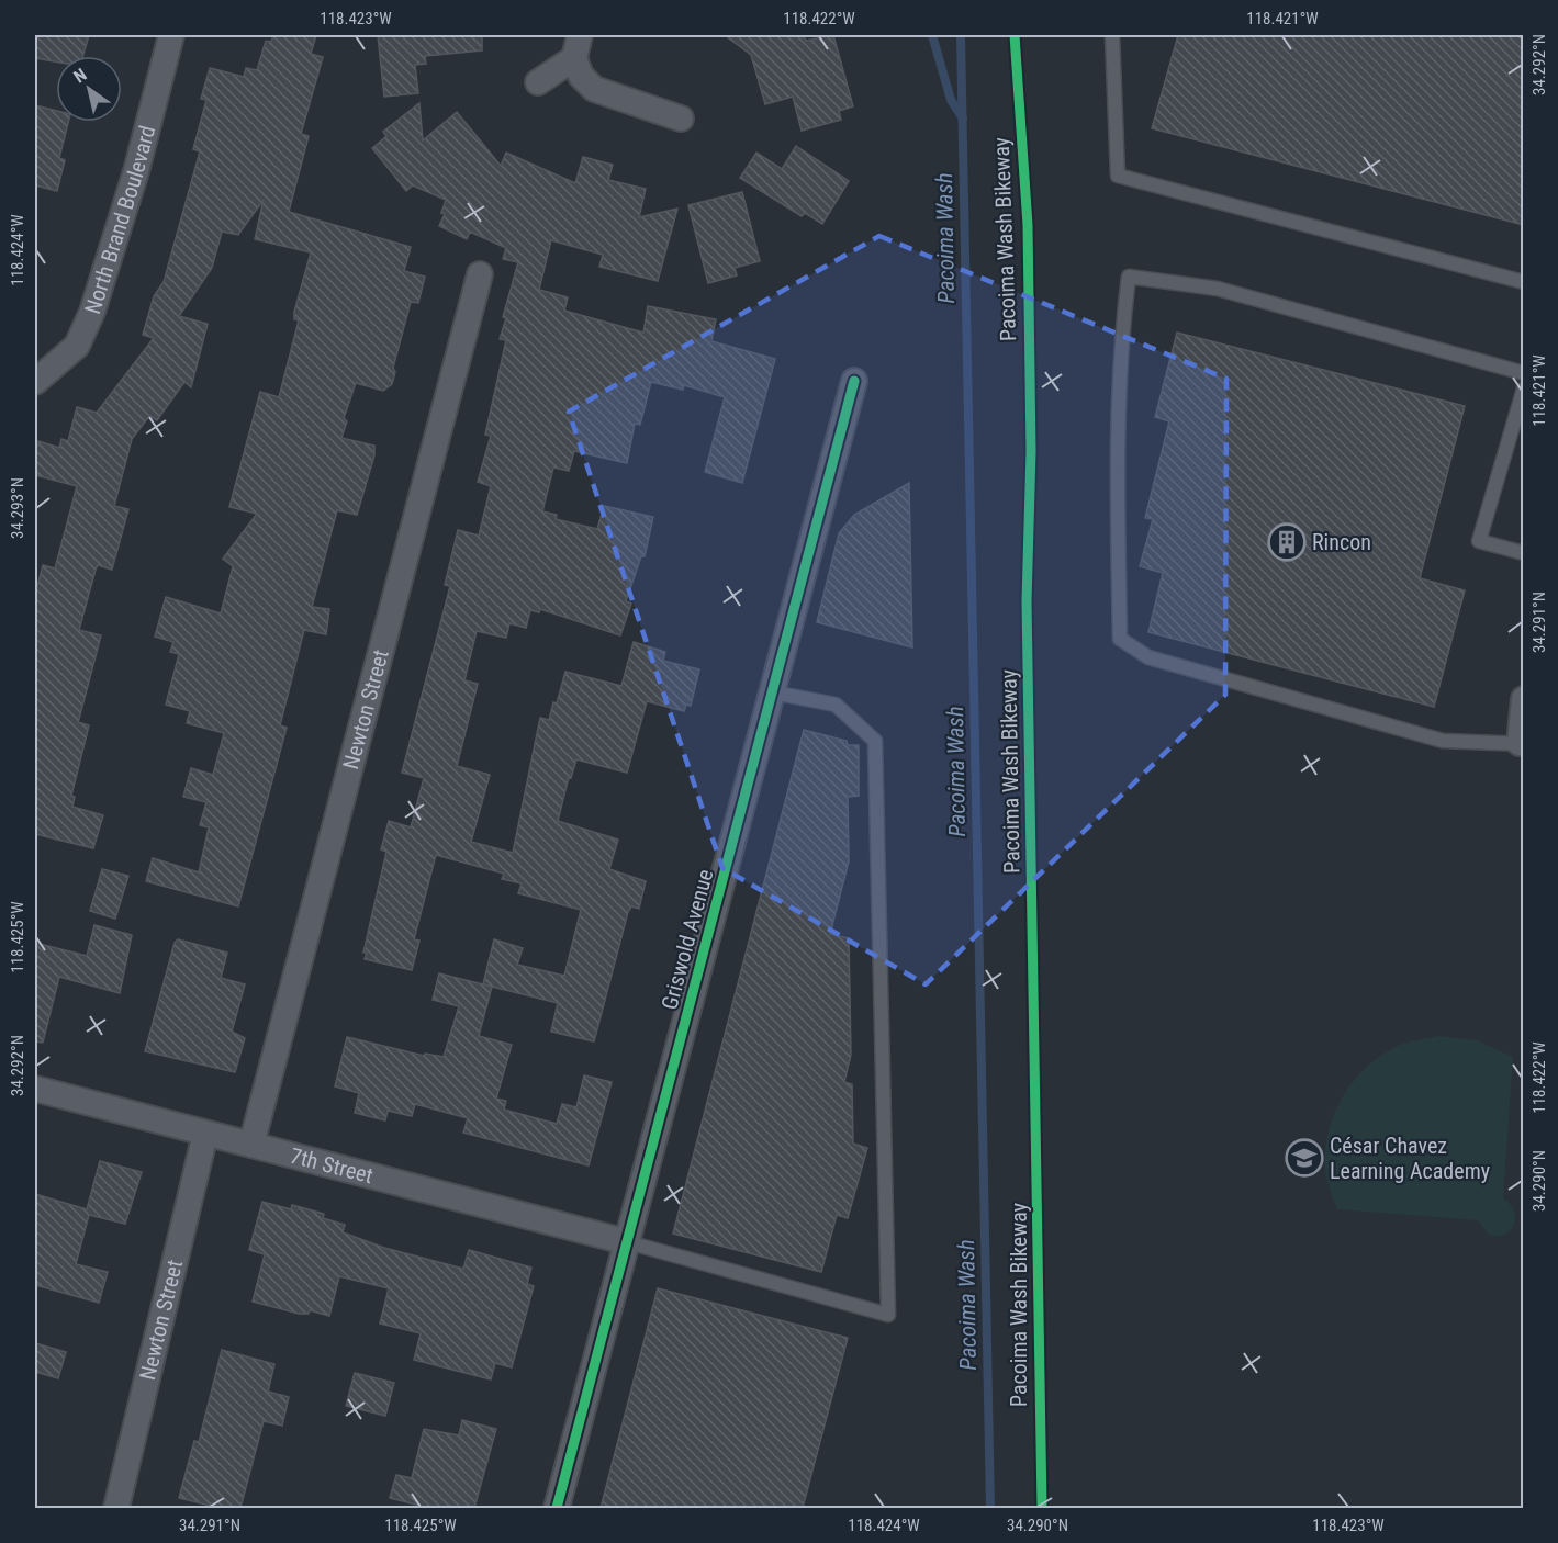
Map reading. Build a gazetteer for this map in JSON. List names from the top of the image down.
{
  "streets": {
    "street": [
      "North Brand Boulevard",
      "Newton Street",
      "Griswold Avenue",
      "7th Street"
    ],
    "cycle path": ["Pacoima Wash Bikeway"]
  },
  "crossings": [
    ["Newton Street", "7th Street"],
    ["Griswold Avenue", "7th Street"]
  ],
  "water": ["Pacoima Wash"],
  "places": {
    "building": ["Rincon"],
    "school or university": ["César Chavez Learning Academy"]
  },
  "north": "top left",
  "coordinates": [
    "118.423°W",
    "118.422°W",
    "118.421°W",
    "34.292°N",
    "118.424°W",
    "34.293°N",
    "34.291°N",
    "118.425°W",
    "34.290°N"
  ]
}
